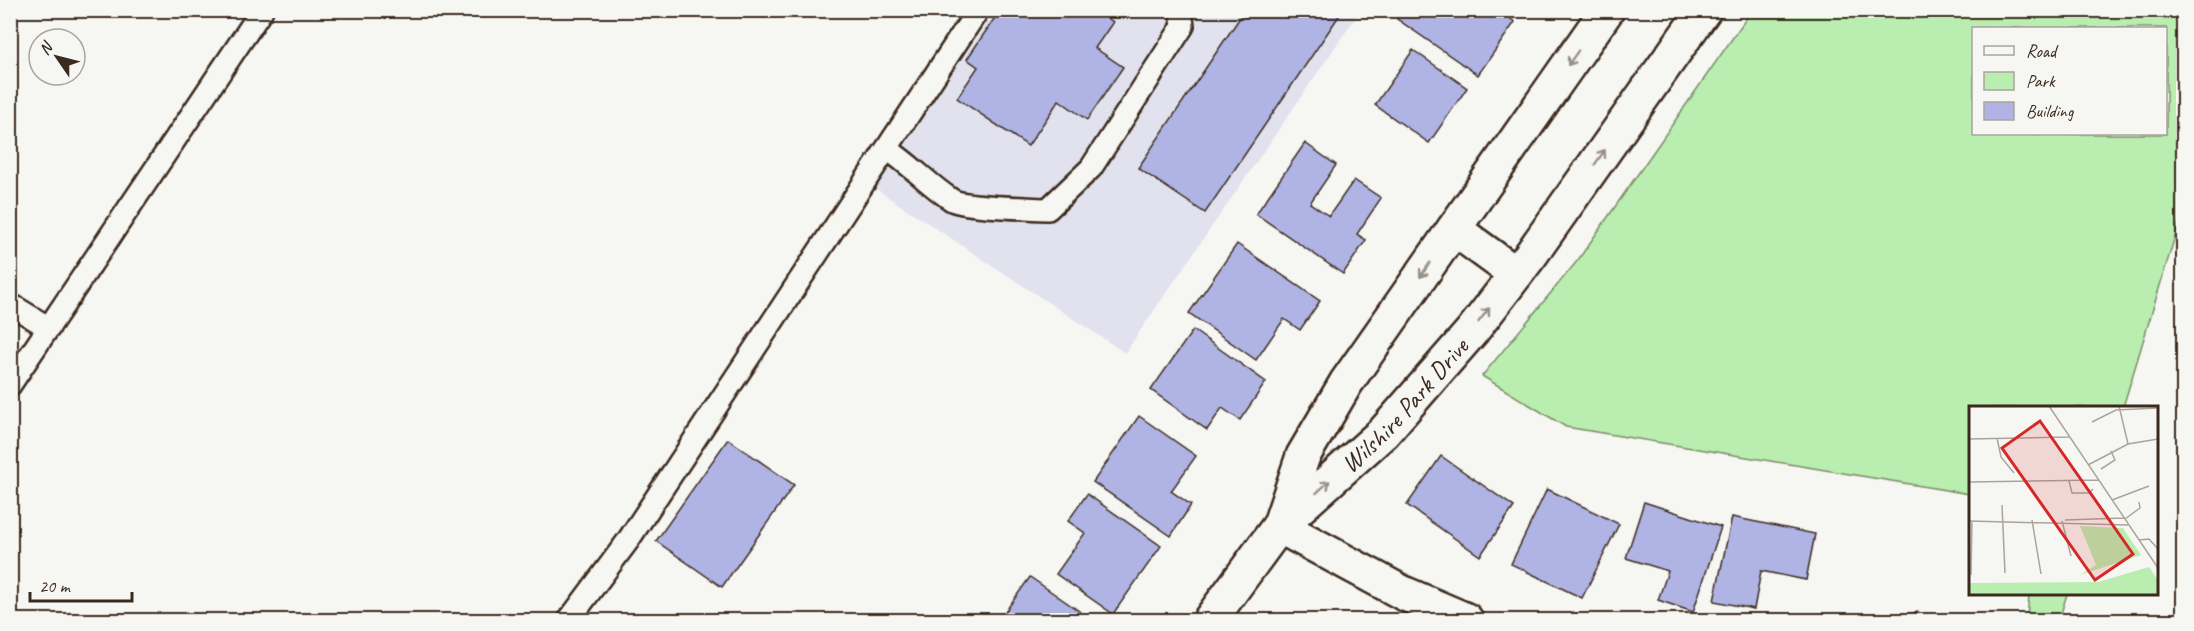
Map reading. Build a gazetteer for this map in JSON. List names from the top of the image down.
{
  "streets": {
    "street": ["Wilshire Park Drive"]
  },
  "legend": ["Road", "Park", "Building"],
  "scale_bar": "20 m",
  "north": "top left"
}
